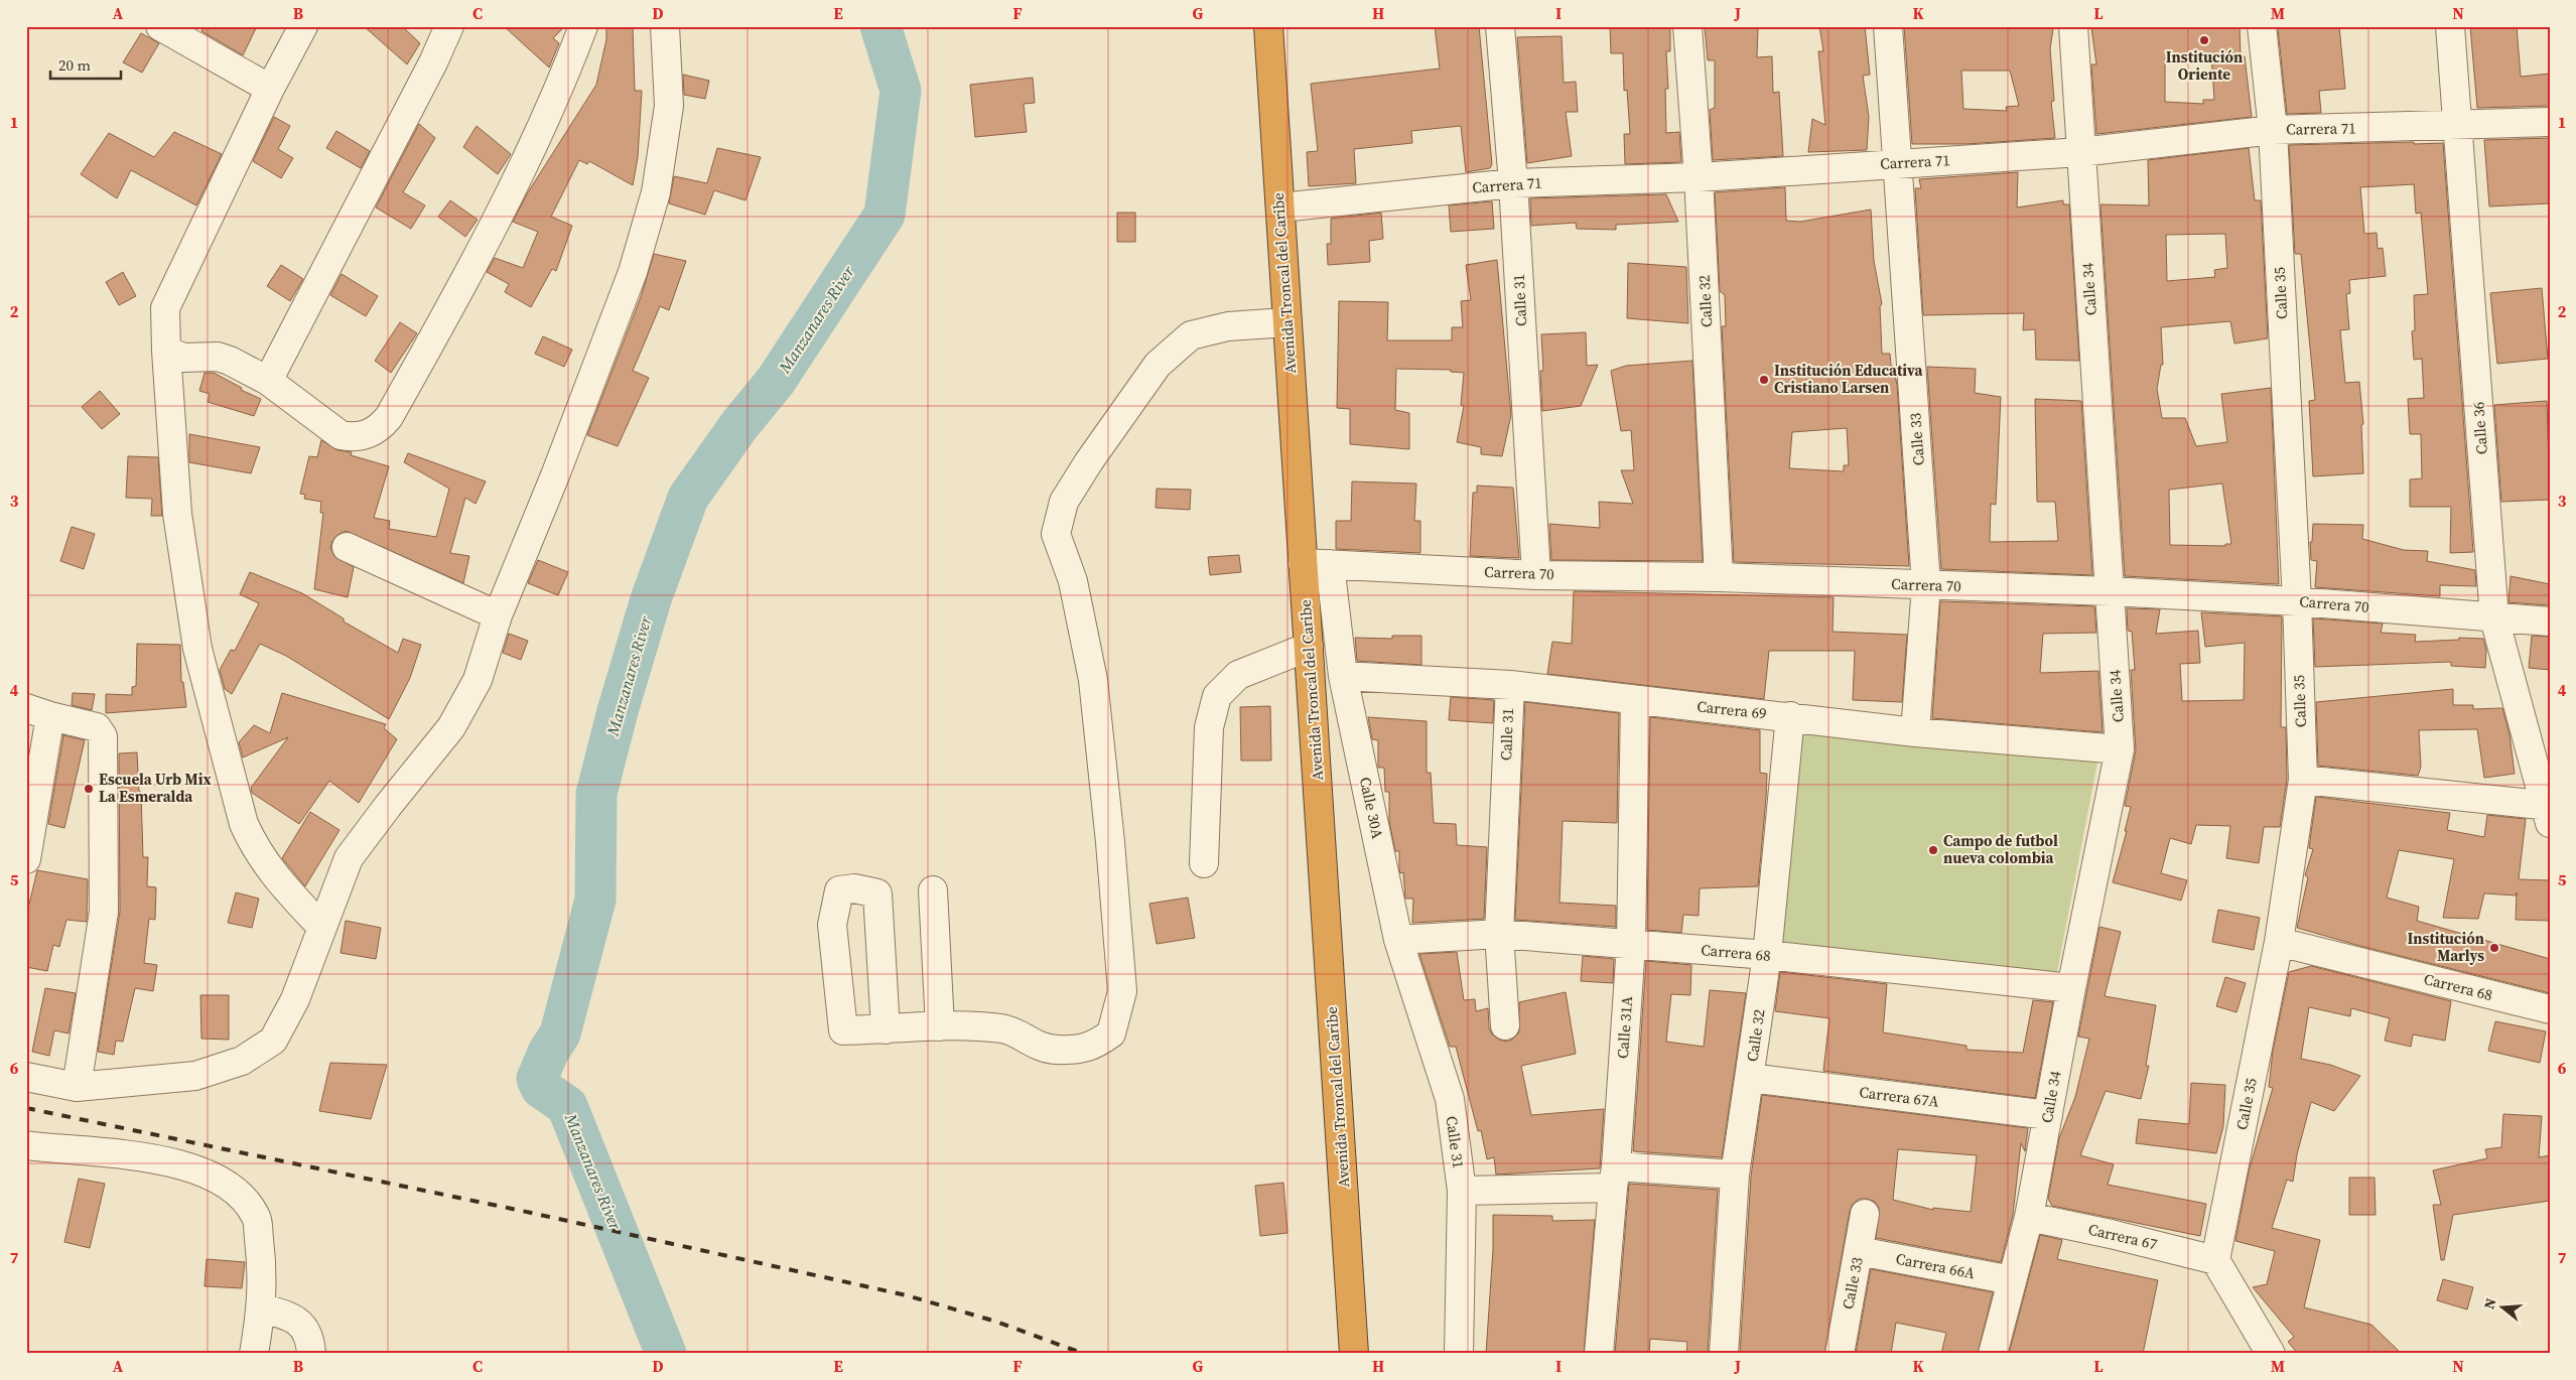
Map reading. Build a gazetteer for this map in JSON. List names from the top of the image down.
{
  "streets": {
    "highway": ["Avenida Troncal del Caribe"],
    "street": [
      "Carrera 71",
      "Calle 34",
      "Calle 35",
      "Calle 31",
      "Calle 32",
      "Calle 36",
      "Calle 33",
      "Carrera 70",
      "Carrera 69",
      "Calle 30A",
      "Carrera 68",
      "Calle 31A",
      "Carrera 67A",
      "Carrera 67",
      "Carrera 66A"
    ]
  },
  "crossings": [
    ["Carrera 71", "Avenida Troncal del Caribe"],
    ["Carrera 71", "Calle 34"],
    ["Carrera 71", "Calle 35"],
    ["Carrera 71", "Calle 31"],
    ["Carrera 71", "Calle 32"],
    ["Carrera 71", "Calle 36"],
    ["Carrera 71", "Calle 33"],
    ["Avenida Troncal del Caribe", "Carrera 70"],
    ["Calle 34", "Carrera 70"],
    ["Calle 34", "Carrera 69"],
    ["Calle 34", "Carrera 68"],
    ["Calle 34", "Carrera 67A"],
    ["Calle 34", "Carrera 67"],
    ["Calle 34", "Carrera 66A"],
    ["Calle 35", "Carrera 70"],
    ["Calle 35", "Carrera 68"],
    ["Calle 35", "Carrera 67"],
    ["Calle 31", "Carrera 70"],
    ["Calle 31", "Carrera 69"],
    ["Calle 31", "Calle 30A"],
    ["Calle 31", "Carrera 68"],
    ["Calle 32", "Carrera 70"],
    ["Calle 32", "Carrera 69"],
    ["Calle 32", "Carrera 68"],
    ["Calle 32", "Carrera 67A"],
    ["Calle 36", "Carrera 70"],
    ["Calle 33", "Carrera 70"],
    ["Calle 33", "Carrera 69"],
    ["Calle 33", "Carrera 66A"],
    ["Carrera 70", "Calle 30A"],
    ["Carrera 69", "Calle 30A"],
    ["Carrera 69", "Calle 31A"],
    ["Calle 30A", "Carrera 68"],
    ["Carrera 68", "Calle 31A"]
  ],
  "water": ["Manzanares River"],
  "places": [
    "Institución Oriente",
    "Institución Educativa Cristiano Larsen",
    "Escuela Urb Mix La Esmeralda",
    "Campo de futbol nueva colombia",
    "Institución Marlys"
  ],
  "scale_bar": "20 m",
  "north": "left",
  "grid": {
    "columns": [
      "A",
      "B",
      "C",
      "D",
      "E",
      "F",
      "G",
      "H",
      "I",
      "J",
      "K",
      "L",
      "M",
      "N"
    ],
    "rows": [
      "1",
      "2",
      "3",
      "4",
      "5",
      "6",
      "7"
    ]
  }
}
